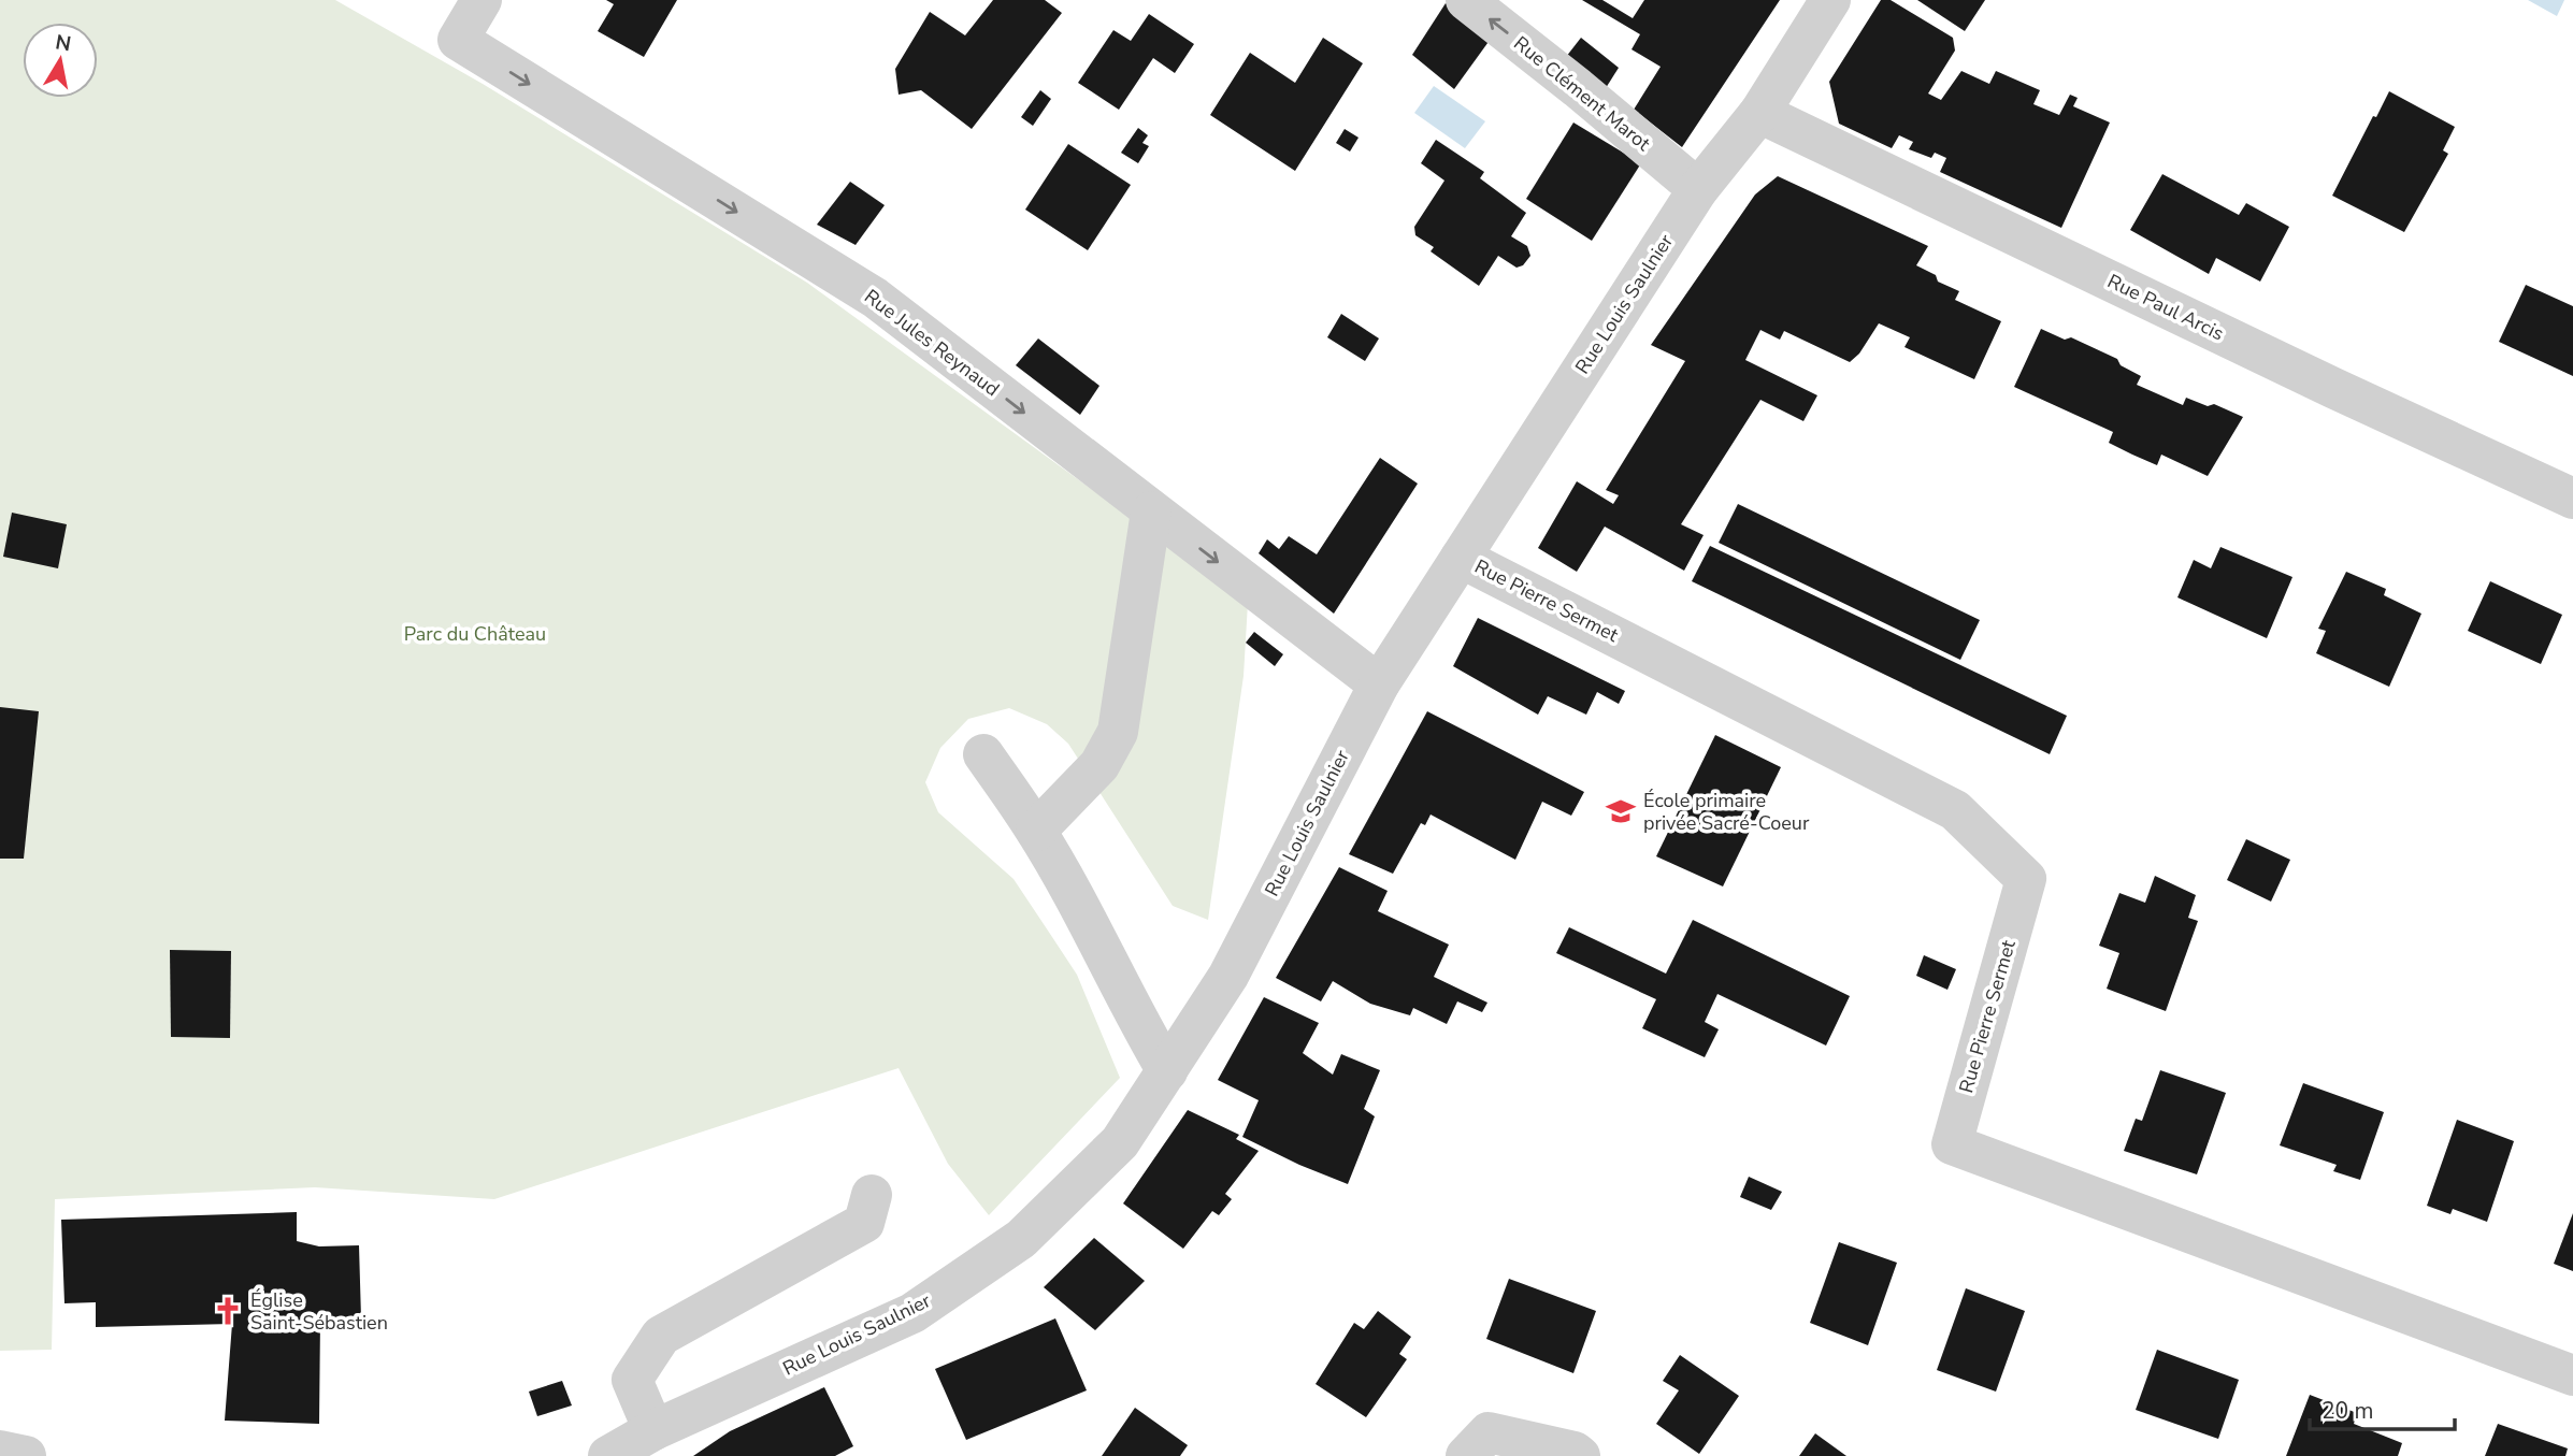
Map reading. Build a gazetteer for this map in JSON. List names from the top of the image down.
{
  "streets": {
    "street": [
      "Rue Clément Marot",
      "Rue Louis Saulnier",
      "Rue Paul Arcis",
      "Rue Jules Reynaud",
      "Rue Pierre Sermet"
    ]
  },
  "crossings": [
    ["Rue Clément Marot", "Rue Louis Saulnier"],
    ["Rue Louis Saulnier", "Rue Paul Arcis"],
    ["Rue Louis Saulnier", "Rue Jules Reynaud"],
    ["Rue Louis Saulnier", "Rue Pierre Sermet"]
  ],
  "one_way": ["Rue Clément Marot", "Rue Jules Reynaud"],
  "parks": ["Parc du Château"],
  "places": {
    "school or university": ["École primaire privée Sacré-Coeur"],
    "church": ["Église Saint-Sébastien"]
  },
  "scale_bar": "20 m",
  "north": "top"
}
